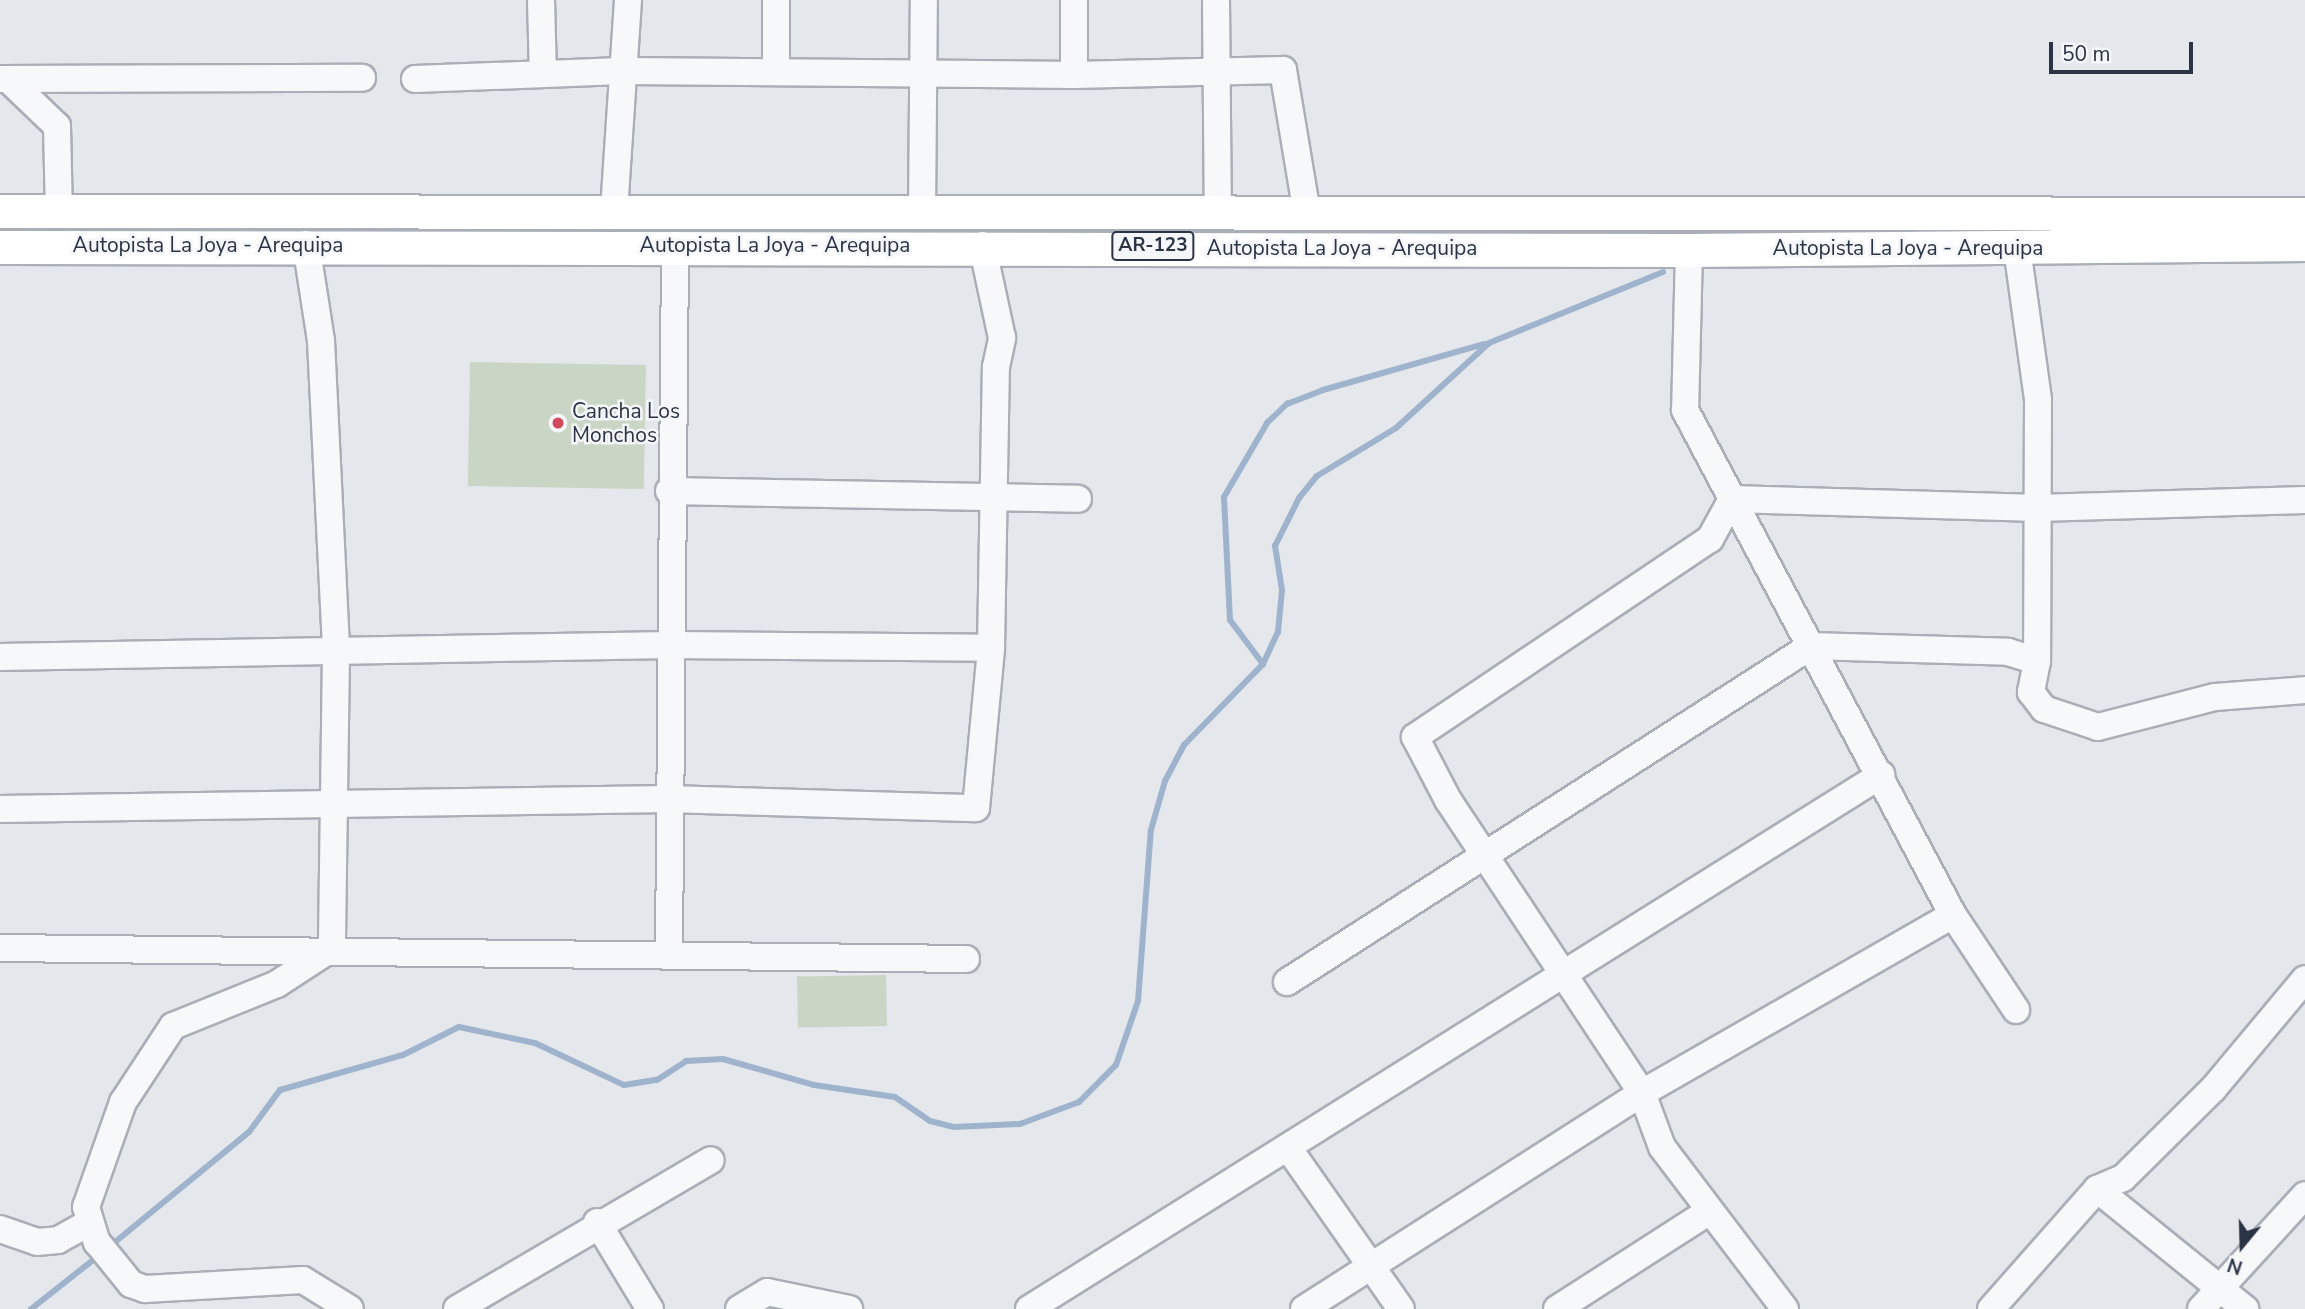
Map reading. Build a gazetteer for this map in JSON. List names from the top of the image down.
{
  "streets": {
    "main road": ["Autopista La Joya - Arequipa", "AR-123"]
  },
  "places": ["Cancha Los Monchos"],
  "scale_bar": "50 m",
  "north": "bottom"
}
